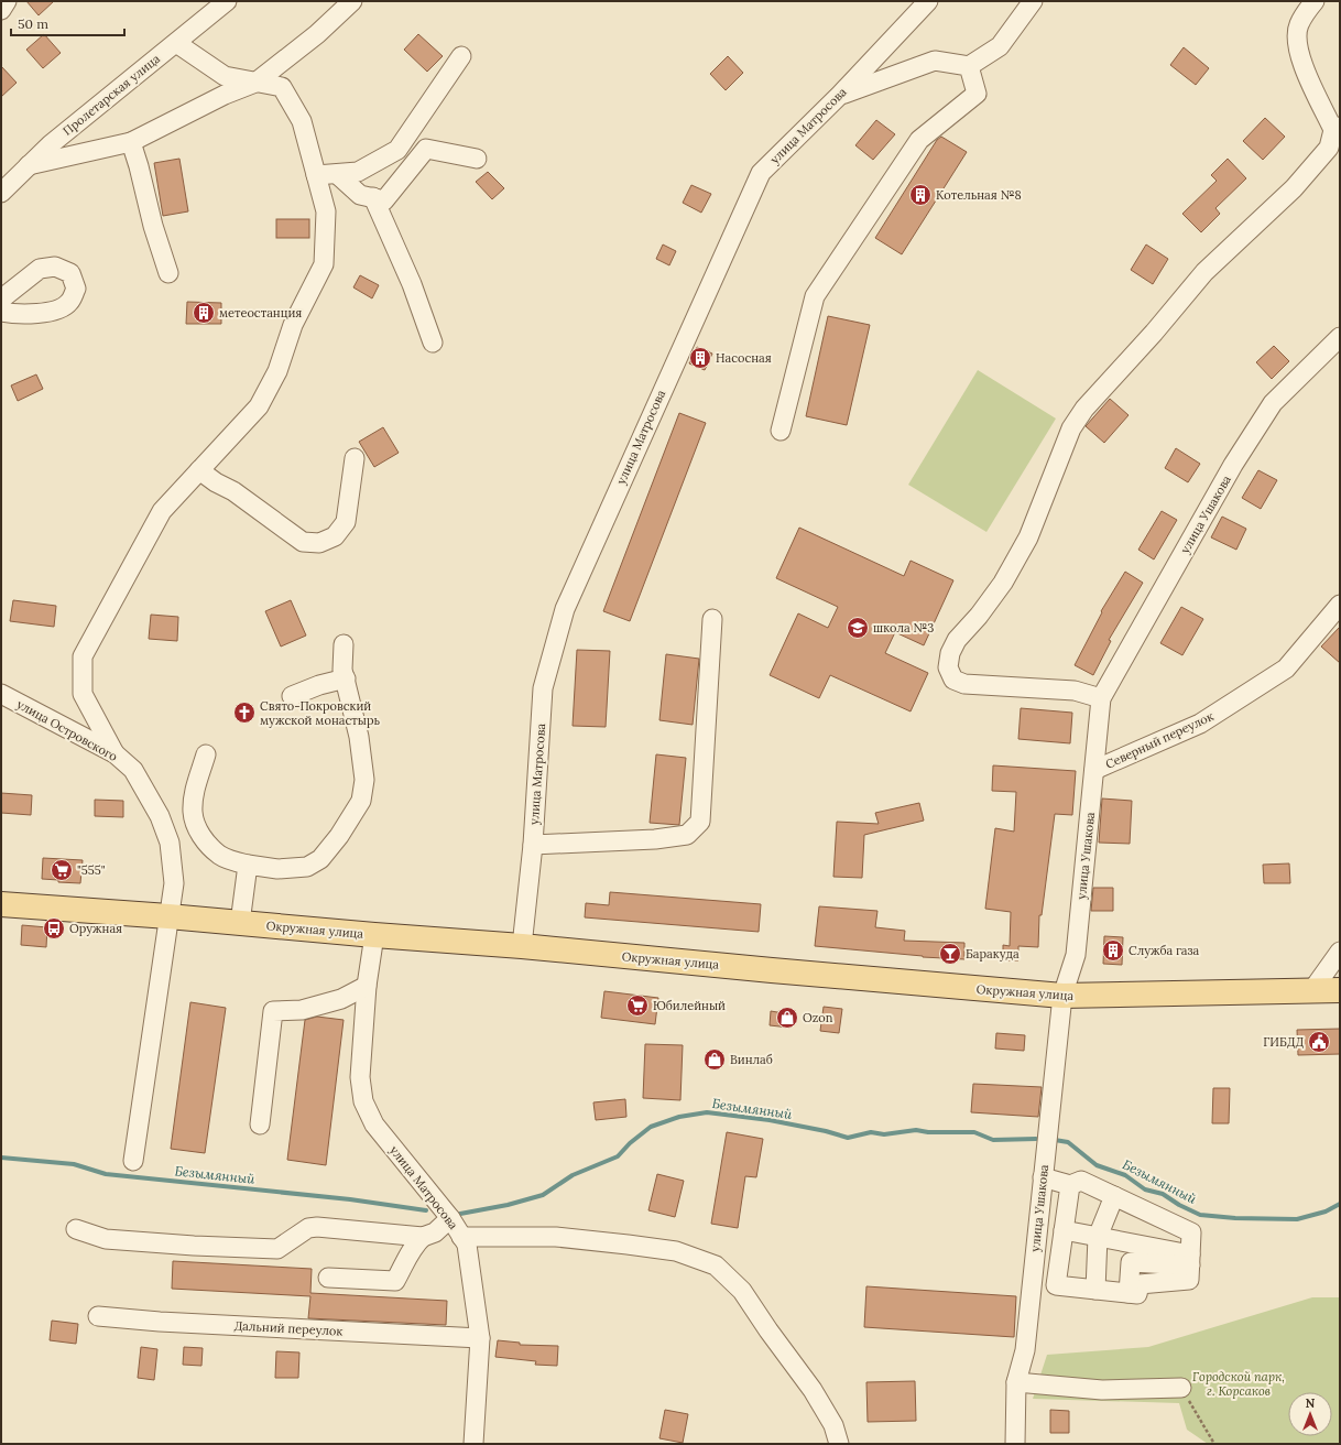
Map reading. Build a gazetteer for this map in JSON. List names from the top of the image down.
{
  "streets": {
    "main road": ["Окружная улица"],
    "street": [
      "Пролетарская улица",
      "улица Матросова",
      "улица Ушакова",
      "улица Островского",
      "Северный переулок",
      "Дальний переулок"
    ]
  },
  "crossings": [
    ["улица Матросова", "Окружная улица"],
    ["улица Матросова", "Дальний переулок"],
    ["улица Ушакова", "Северный переулок"],
    ["улица Ушакова", "Окружная улица"],
    ["улица Островского", "Окружная улица"]
  ],
  "water": ["Безымянный"],
  "parks": ["Городской парк, г. Корсаков"],
  "places": {
    "building": [
      "Котельная №8",
      "метеостанция",
      "Насосная",
      "Служба газа"
    ],
    "school or university": ["школа №3"],
    "church": ["Свято-Покровский мужской монастырь"],
    "supermarket": ["\"555\"", "Юбилейный"],
    "bus stop": ["Оружная"],
    "bar": ["Баракуда"],
    "shop": ["Ozon", "Винлаб"],
    "public building": ["ГИБДД"]
  },
  "scale_bar": "50 m",
  "north": "top"
}
